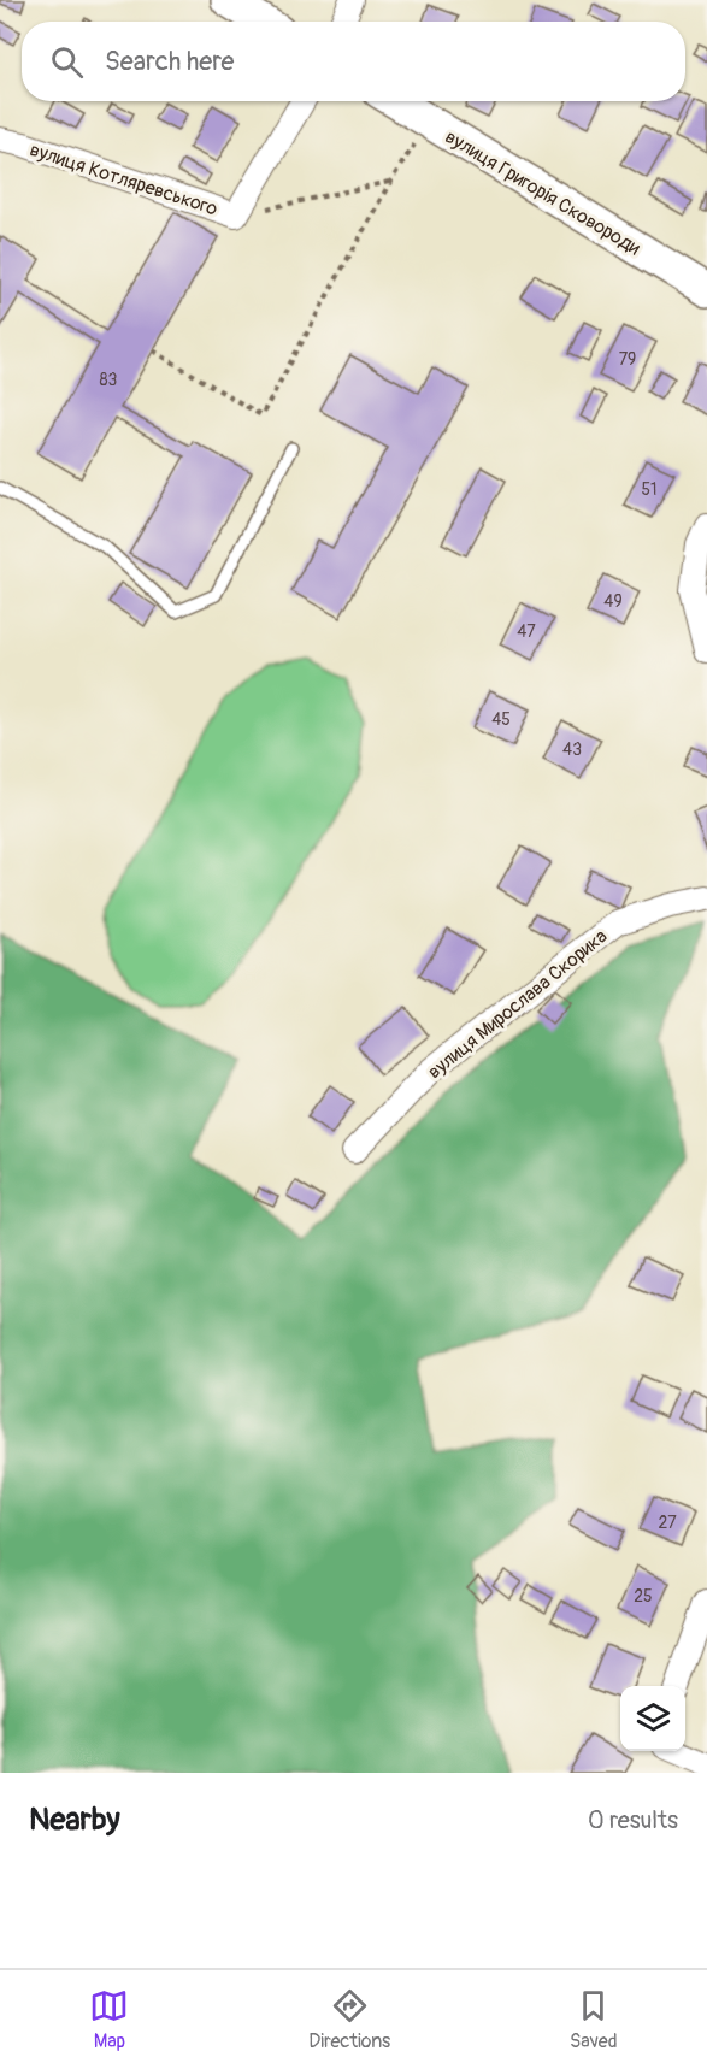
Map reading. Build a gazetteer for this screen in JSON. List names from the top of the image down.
{
  "streets": {
    "street": ["вулиця Котляревського", "вулиця Григорія Сковороди", "вулиця Мирослава Скорика"]
  },
  "house_numbers": [
    "79",
    "83",
    "51",
    "49",
    "47",
    "45",
    "43",
    "27",
    "25"
  ],
  "page": {
    "search": "Search here",
    "heading": ["Nearby", "0 results"],
    "nav": ["Map", "Directions", "Saved"]
  }
}
